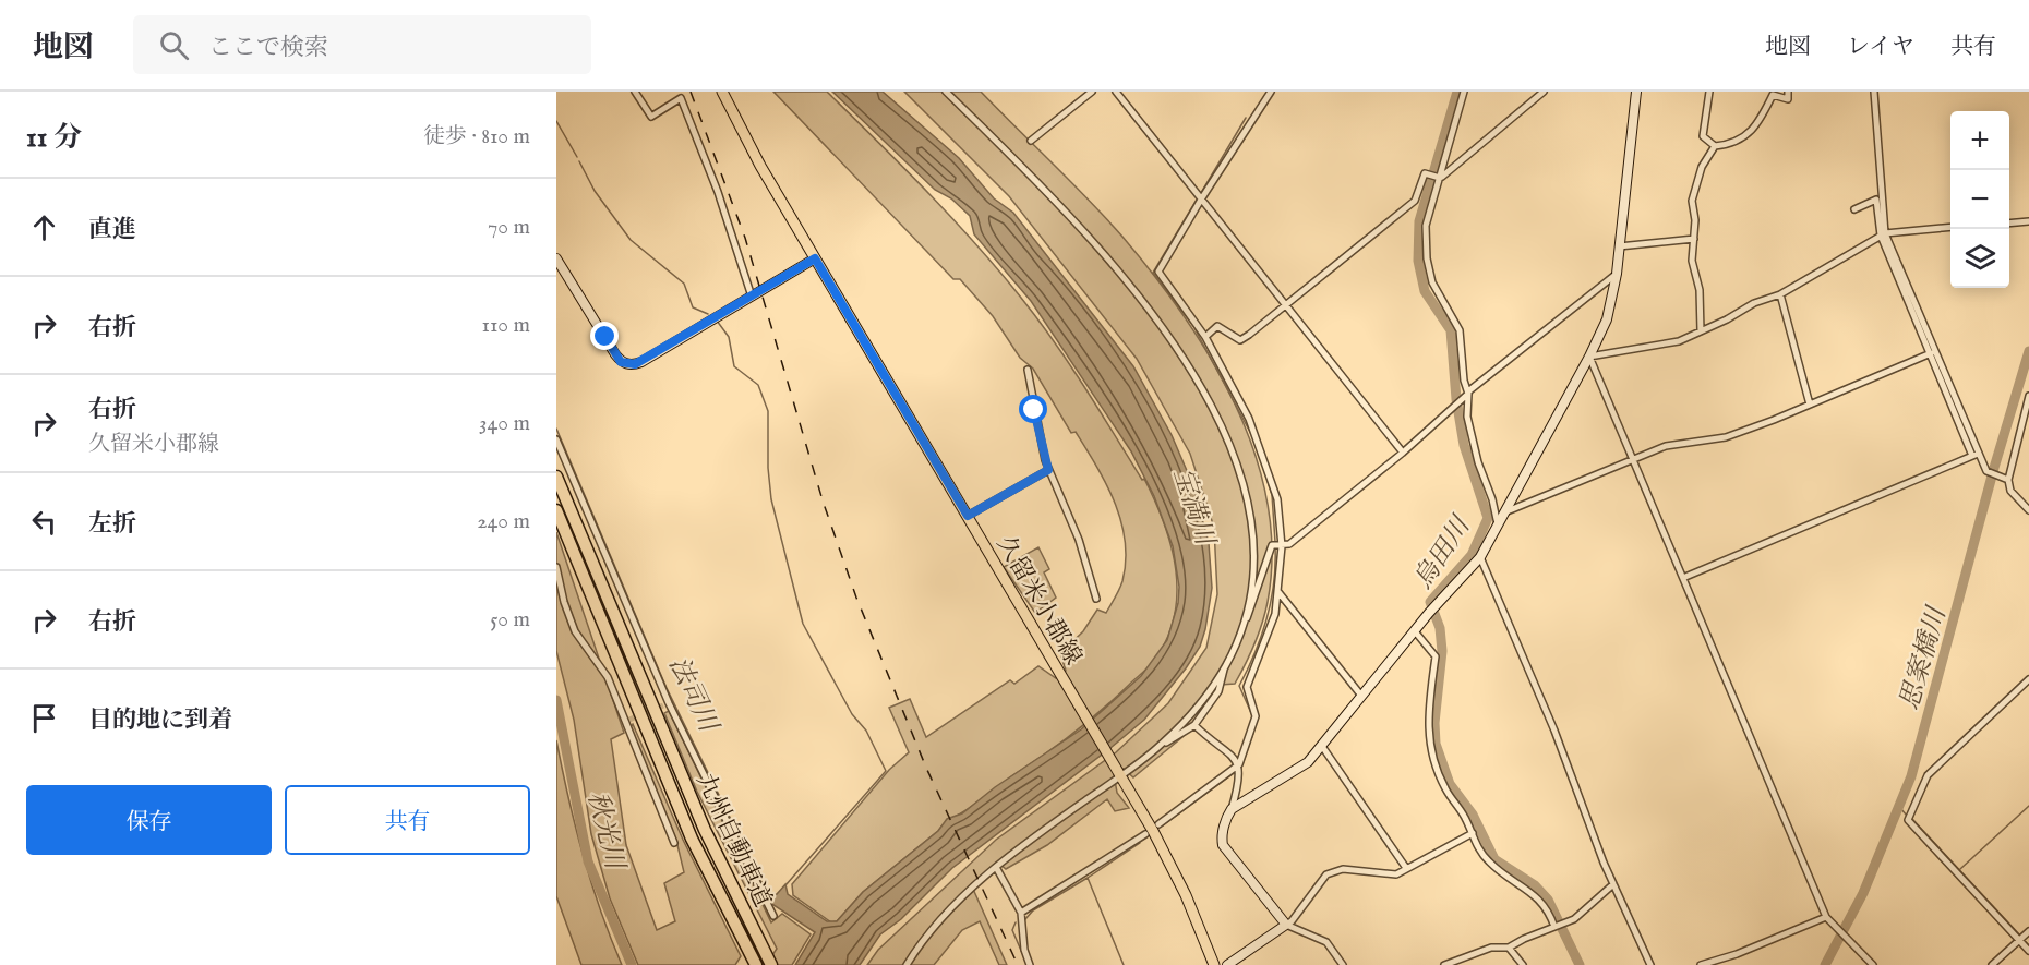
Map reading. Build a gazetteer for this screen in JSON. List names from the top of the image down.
{
  "streets": {
    "highway": ["九州自動車道"],
    "main road": ["久留米小郡線"]
  },
  "water": [
    "宝満川",
    "烏田川",
    "思案橋川",
    "法司川",
    "秋光川"
  ],
  "page": {
    "header": "地図",
    "search": "ここで検索",
    "nav": ["地図", "レイヤ", "共有"],
    "heading": ["11 分", "徒歩 · 810 m"],
    "map_buttons": ["+", "−"],
    "list": [
      ["直進", "70 m"],
      ["右折", "110 m"],
      ["右折", "久留米小郡線", "340 m"],
      ["左折", "240 m"],
      ["右折", "50 m"],
      "目的地に到着"
    ],
    "buttons": ["保存", "共有"]
  }
}
